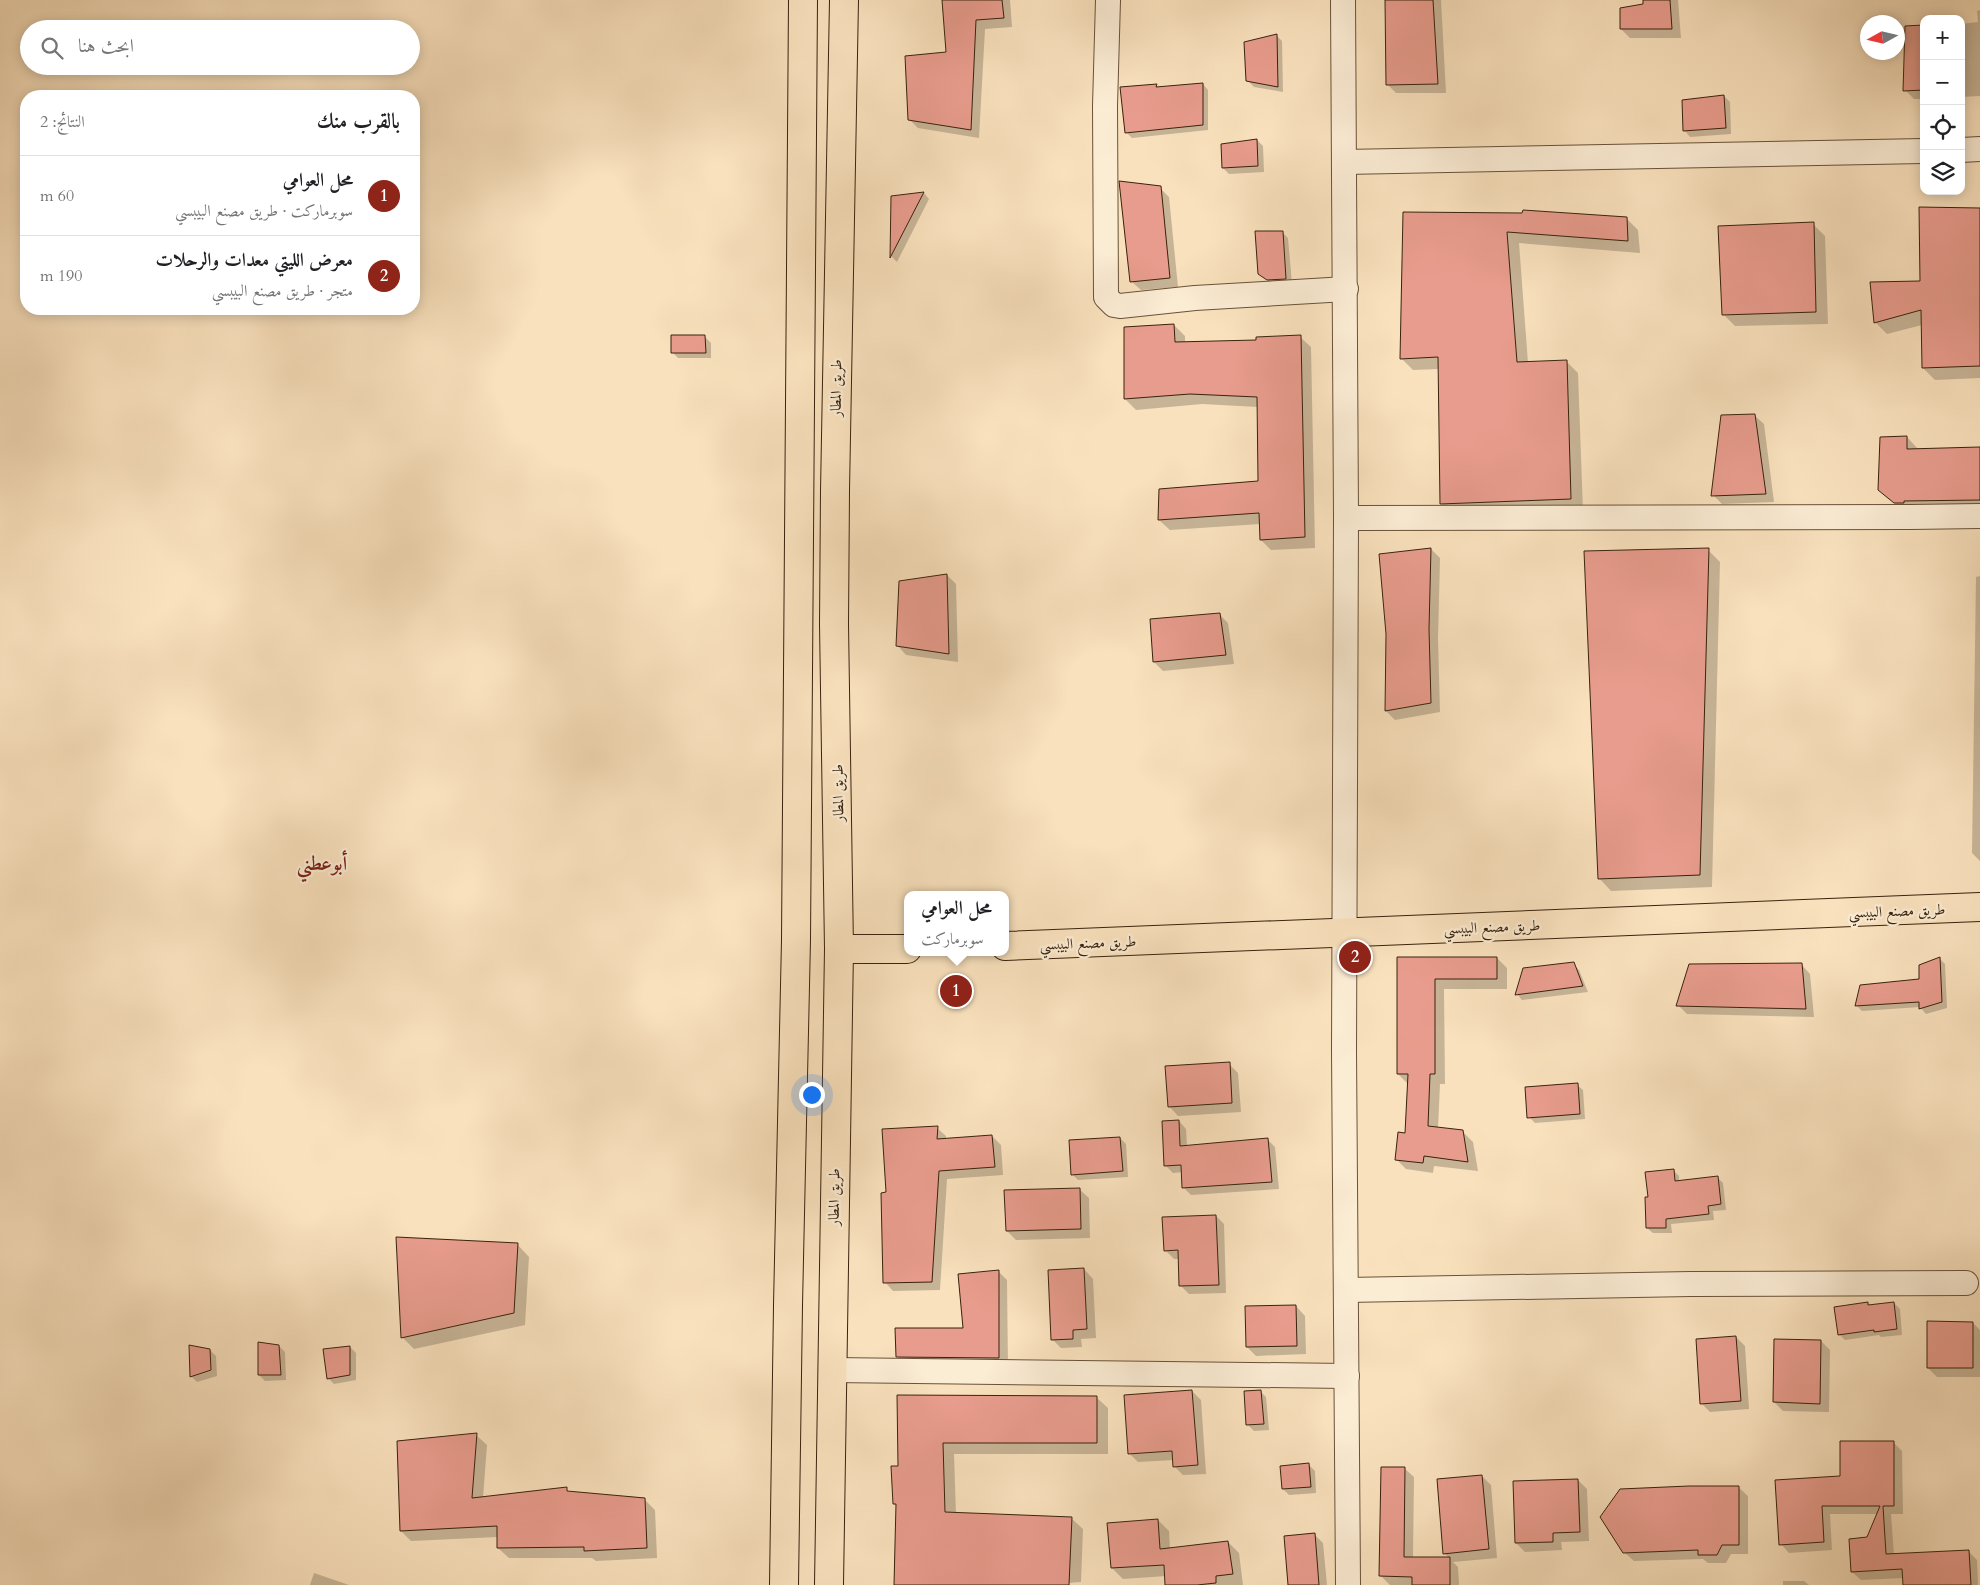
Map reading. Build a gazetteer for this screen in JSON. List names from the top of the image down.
{
  "streets": {
    "main road": ["طريق المطار", "طريق مصنع البيبسي"]
  },
  "districts": ["أبوعطني"],
  "north": "left",
  "page": {
    "map_buttons": ["+", "−"],
    "search": "ابحث هنا",
    "heading": ["بالقرب منك", "النتائج: 2"],
    "list": [
      {
        "mark": "1",
        "name": "محل العوامي",
        "note": "سوبرماركت · طريق مصنع البيبسي",
        "value": "60 m"
      },
      {
        "mark": "2",
        "name": "معرض الليتي معدات والرحلات",
        "note": "متجر · طريق مصنع البيبسي",
        "value": "190 m"
      }
    ],
    "popup": ["محل العوامي", "سوبرماركت"],
    "pins": ["2", "1"]
  }
}
